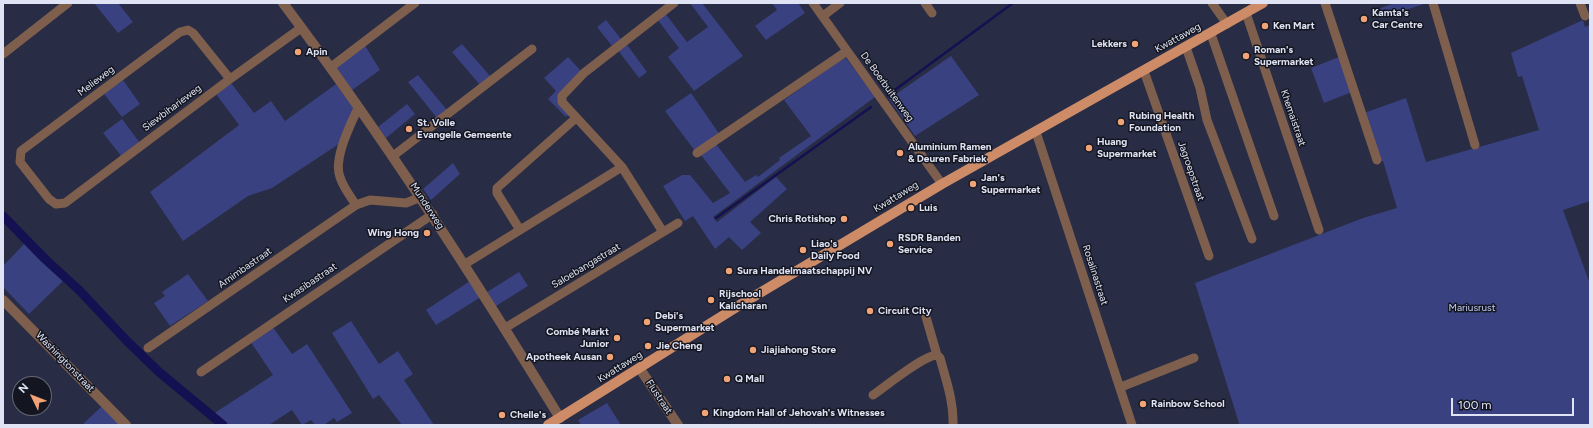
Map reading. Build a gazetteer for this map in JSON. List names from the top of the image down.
{
  "streets": {
    "main road": ["Kwattaweg"],
    "street": [
      "Melieweg",
      "De Boerbuitenweg",
      "Siewbiharieweg",
      "Khemaistraat",
      "Jagroepstraat",
      "Munderweg",
      "Saloebangastraat",
      "Amimbastraat",
      "Rosalinastraat",
      "Kwasibastraat",
      "Washingtonstraat",
      "Flustraat"
    ]
  },
  "crossings": [
    ["Kwattaweg", "De Boerbuitenweg"],
    ["Kwattaweg", "Khemaistraat"],
    ["Kwattaweg", "Jagroepstraat"],
    ["Kwattaweg", "Munderweg"],
    ["Kwattaweg", "Rosalinastraat"],
    ["Kwattaweg", "Flustraat"],
    ["Melieweg", "Siewbiharieweg"],
    ["Siewbiharieweg", "Munderweg"],
    ["Munderweg", "Saloebangastraat"],
    ["Munderweg", "Kwasibastraat"]
  ],
  "parks": ["Mariusrust"],
  "places": [
    "Kamta's Car Centre",
    "Ken Mart",
    "Lekkers",
    "Apin",
    "Roman's Supermarket",
    "Rubing Health Foundation",
    "St. Volle Evangelle Gemeente",
    "Huang Supermarket",
    "Aluminium Ramen & Deuren Fabriek",
    "Jan's Supermarket",
    "Luis",
    "Chris Rotishop",
    "Wing Hong",
    "RSDR Banden Service",
    "Liao's Daily Food",
    "Sura Handelmaatschappij NV",
    "Rijschool Kalicharan",
    "Circuit City",
    "Debi's Supermarket",
    "Combé Markt Junior",
    "Jie Cheng",
    "Jiajiahong Store",
    "Apotheek Ausan",
    "Q Mall",
    "Rainbow School",
    "Kingdom Hall of Jehovah's Witnesses",
    "Chelle's"
  ],
  "scale_bar": "100 m",
  "north": "top left"
}
